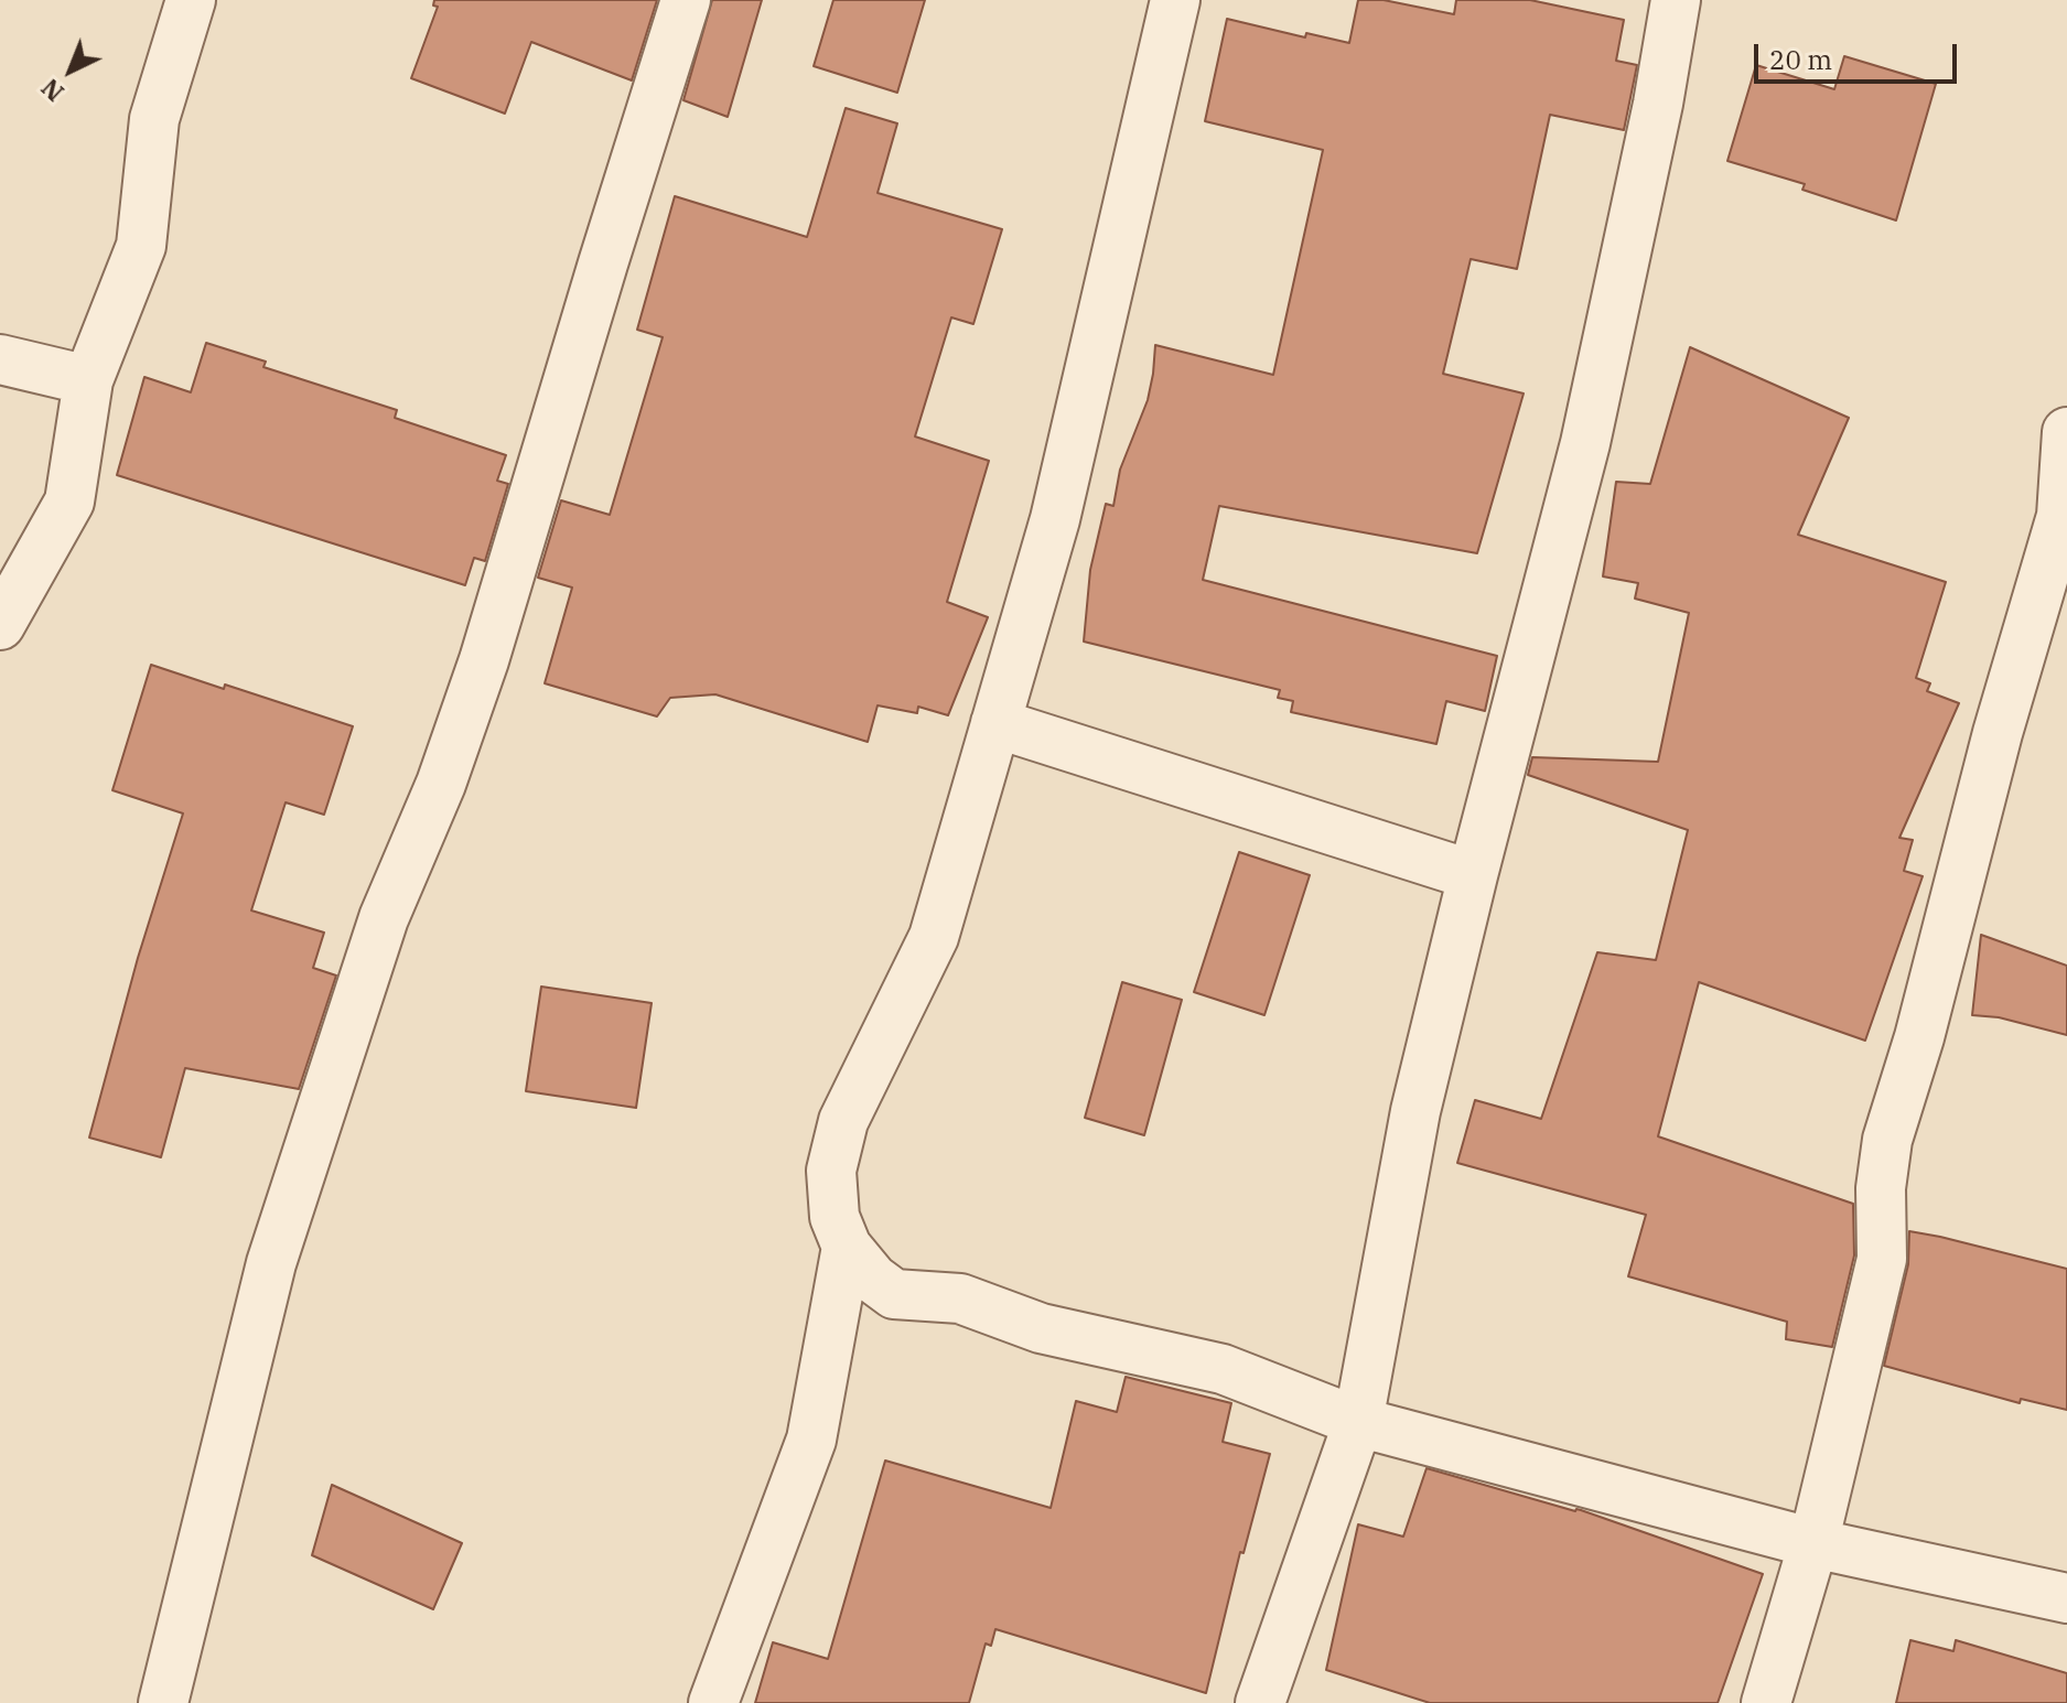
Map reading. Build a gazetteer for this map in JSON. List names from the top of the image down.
{
  "scale_bar": "20 m",
  "north": "bottom left"
}
